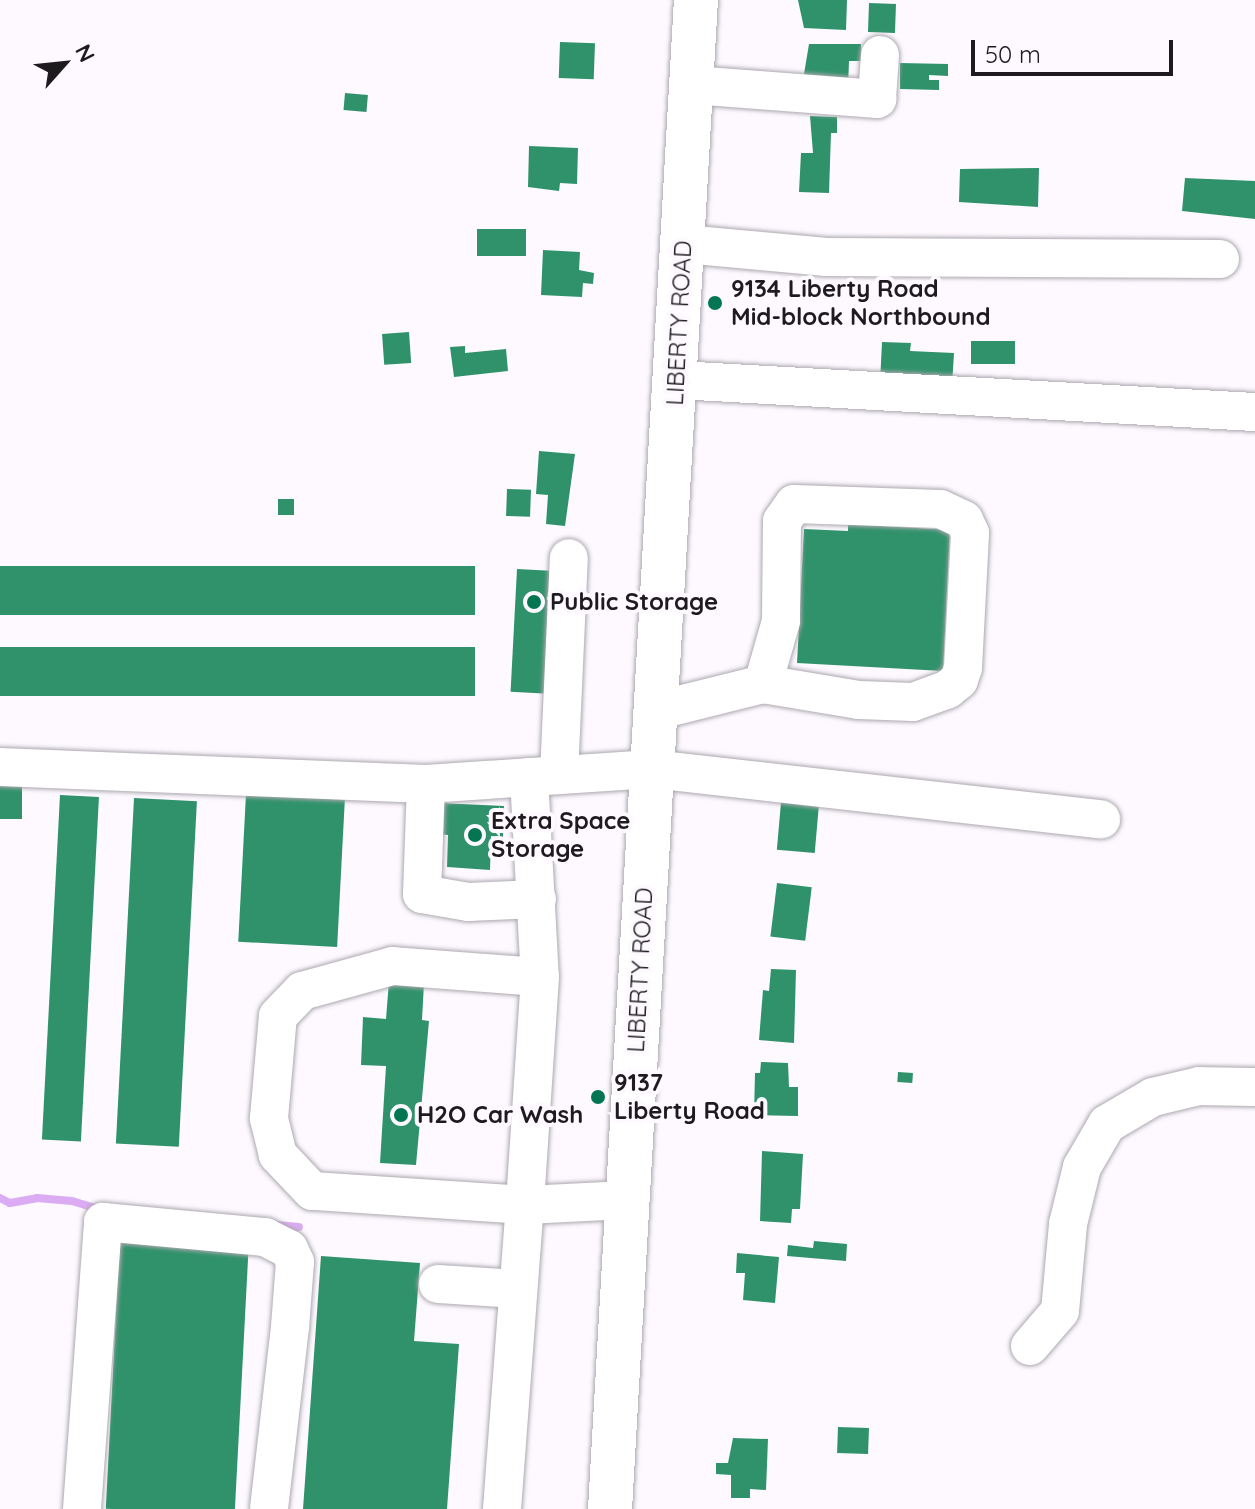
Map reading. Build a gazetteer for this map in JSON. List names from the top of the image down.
{
  "streets": {
    "main road": ["LIBERTY ROAD"]
  },
  "places": [
    "9134 Liberty Road Mid-block Northbound",
    "Public Storage",
    "Extra Space Storage",
    "9137 Liberty Road",
    "H2O Car Wash"
  ],
  "scale_bar": "50 m",
  "north": "top right"
}
